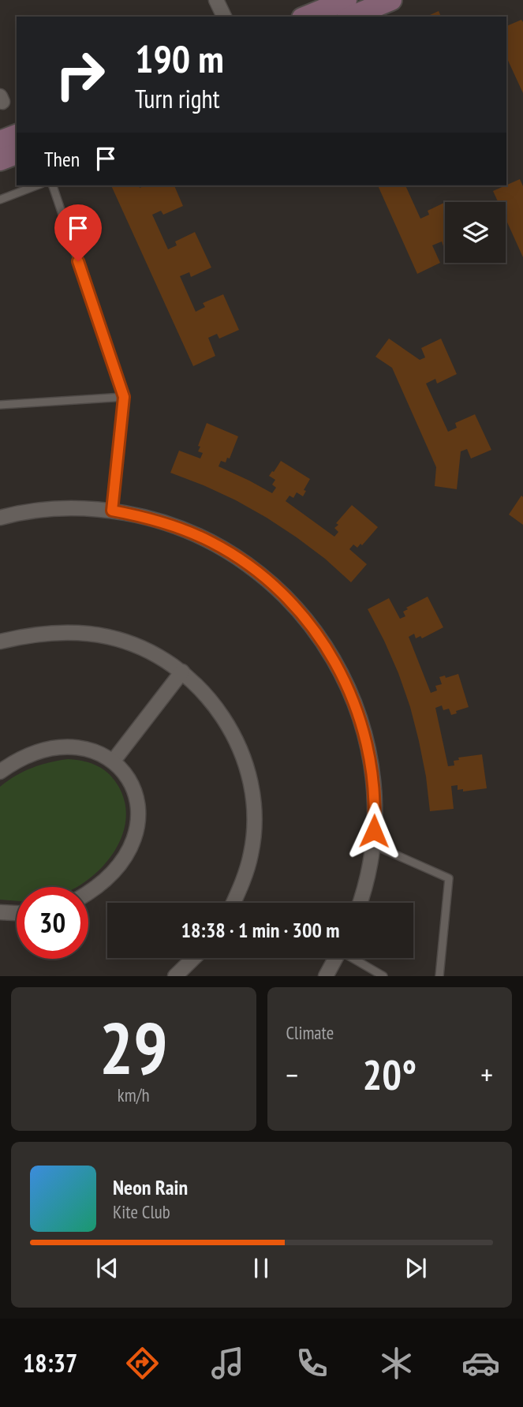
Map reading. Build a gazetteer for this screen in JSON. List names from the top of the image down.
{
  "page": {
    "turn": ["190 m", "Turn right"],
    "then": "Then",
    "limit": "30",
    "trip": "18:38 · 1 min · 300 m",
    "tile": [
      ["29", "km/h"],
      "Climate"
    ],
    "heat": ["−", "20°", "+"],
    "song": ["Neon Rain", "Kite Club"],
    "tabs": "18:37"
  }
}
